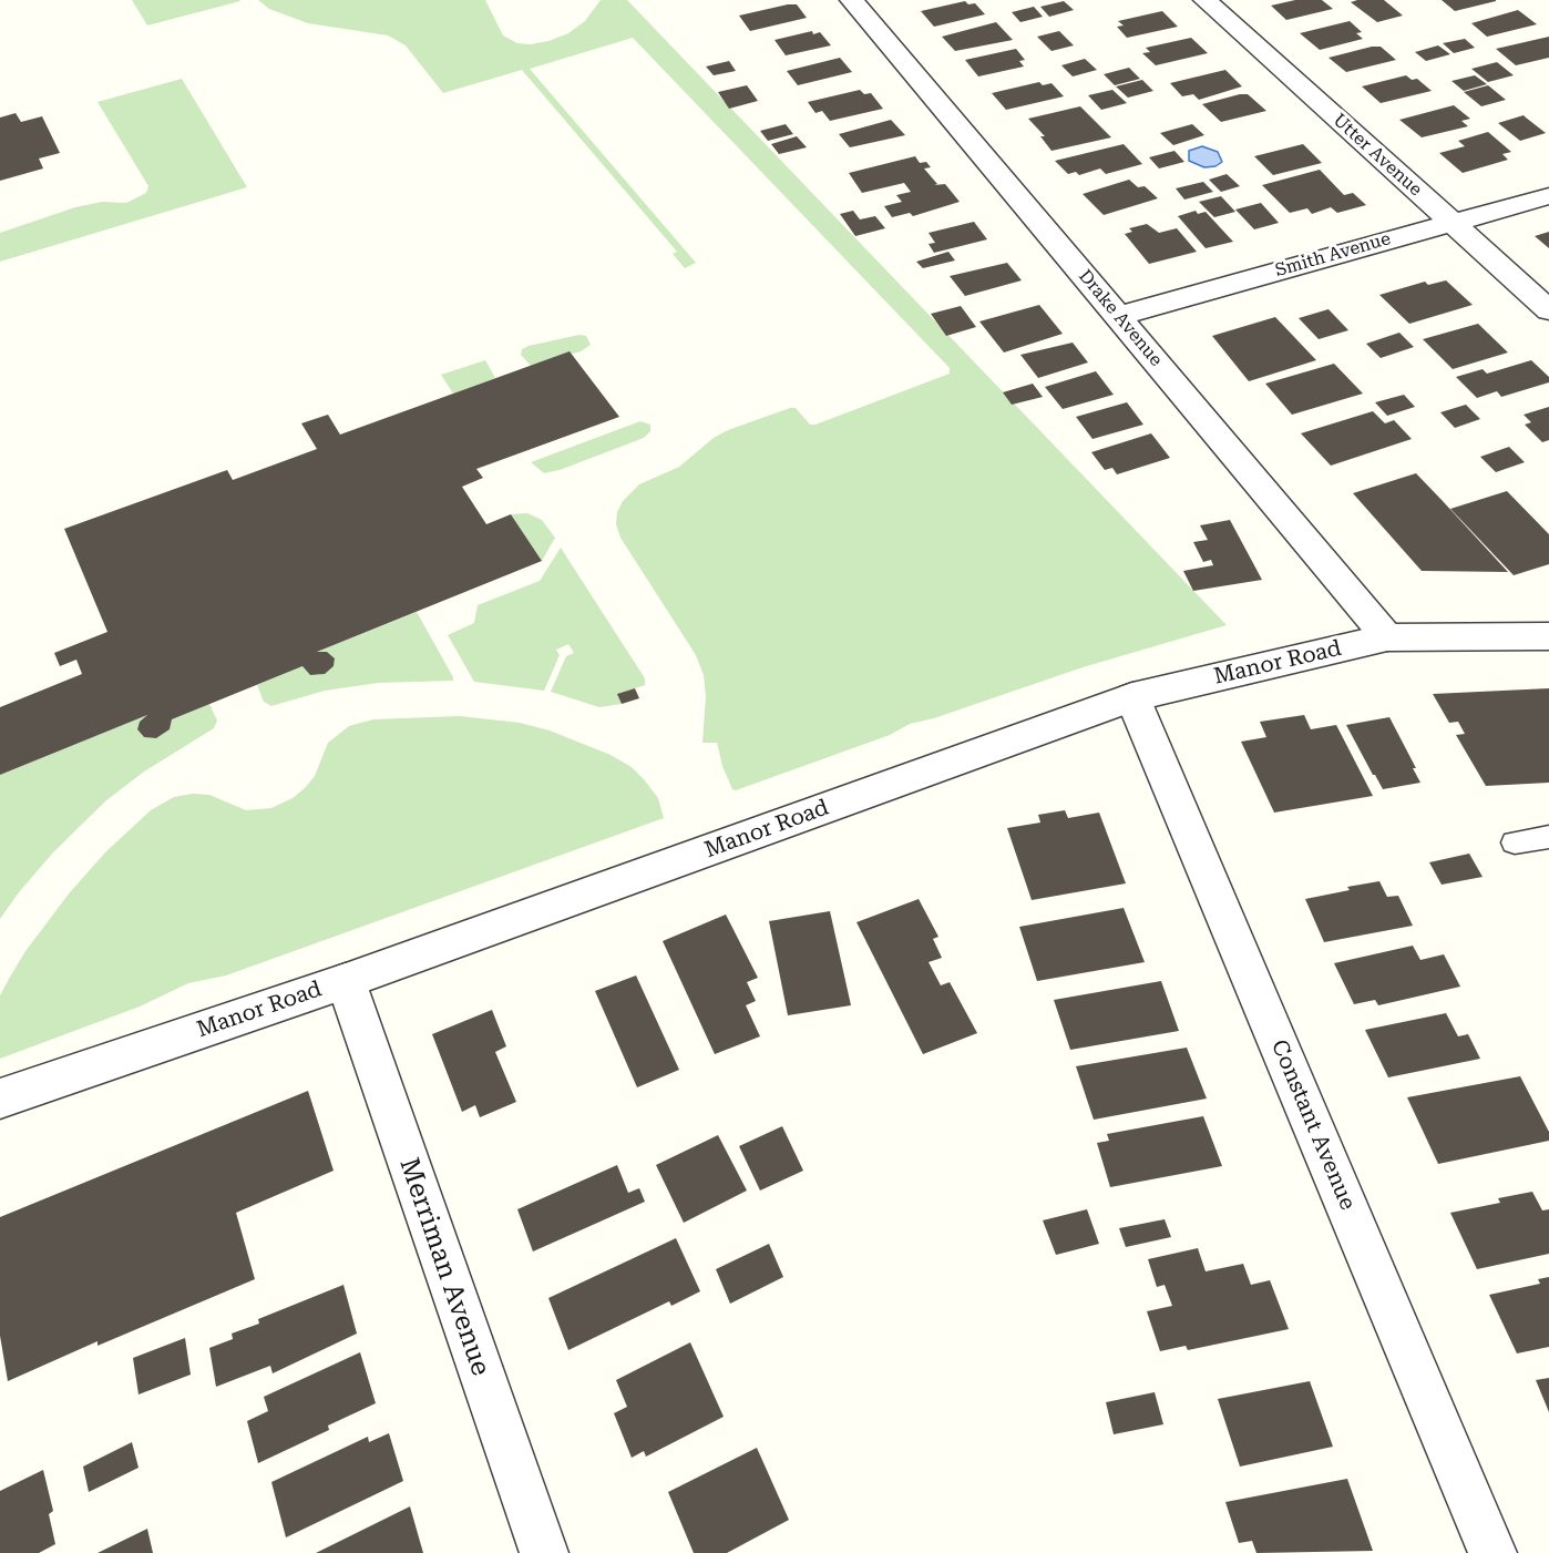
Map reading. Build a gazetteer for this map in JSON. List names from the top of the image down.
{
  "streets": {
    "street": [
      "Utter Avenue",
      "Smith Avenue",
      "Drake Avenue",
      "Manor Road",
      "Constant Avenue",
      "Merriman Avenue"
    ]
  },
  "crossings": [
    ["Utter Avenue", "Smith Avenue"],
    ["Smith Avenue", "Drake Avenue"],
    ["Drake Avenue", "Manor Road"],
    ["Manor Road", "Constant Avenue"],
    ["Manor Road", "Merriman Avenue"]
  ]
}
